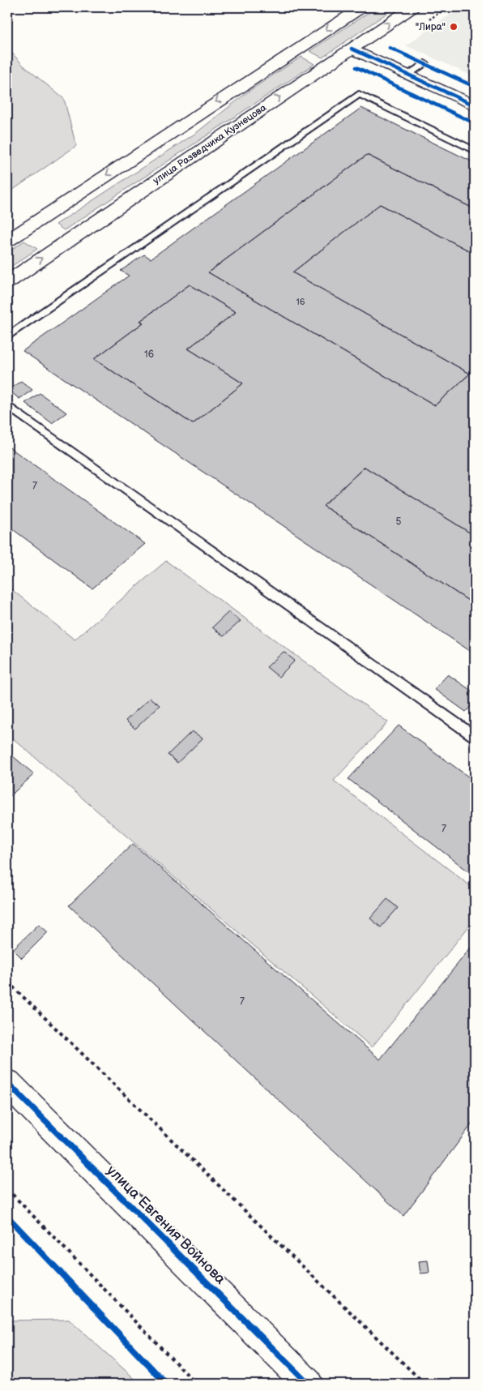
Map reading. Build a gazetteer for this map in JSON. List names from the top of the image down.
{
  "streets": {
    "main road": ["улица Разведчика Кузнецова", "улица Евгения Войнова"]
  },
  "places": ["\"Лира\""],
  "house_numbers": [
    "16",
    "16",
    "7",
    "5",
    "7",
    "7"
  ]
}
